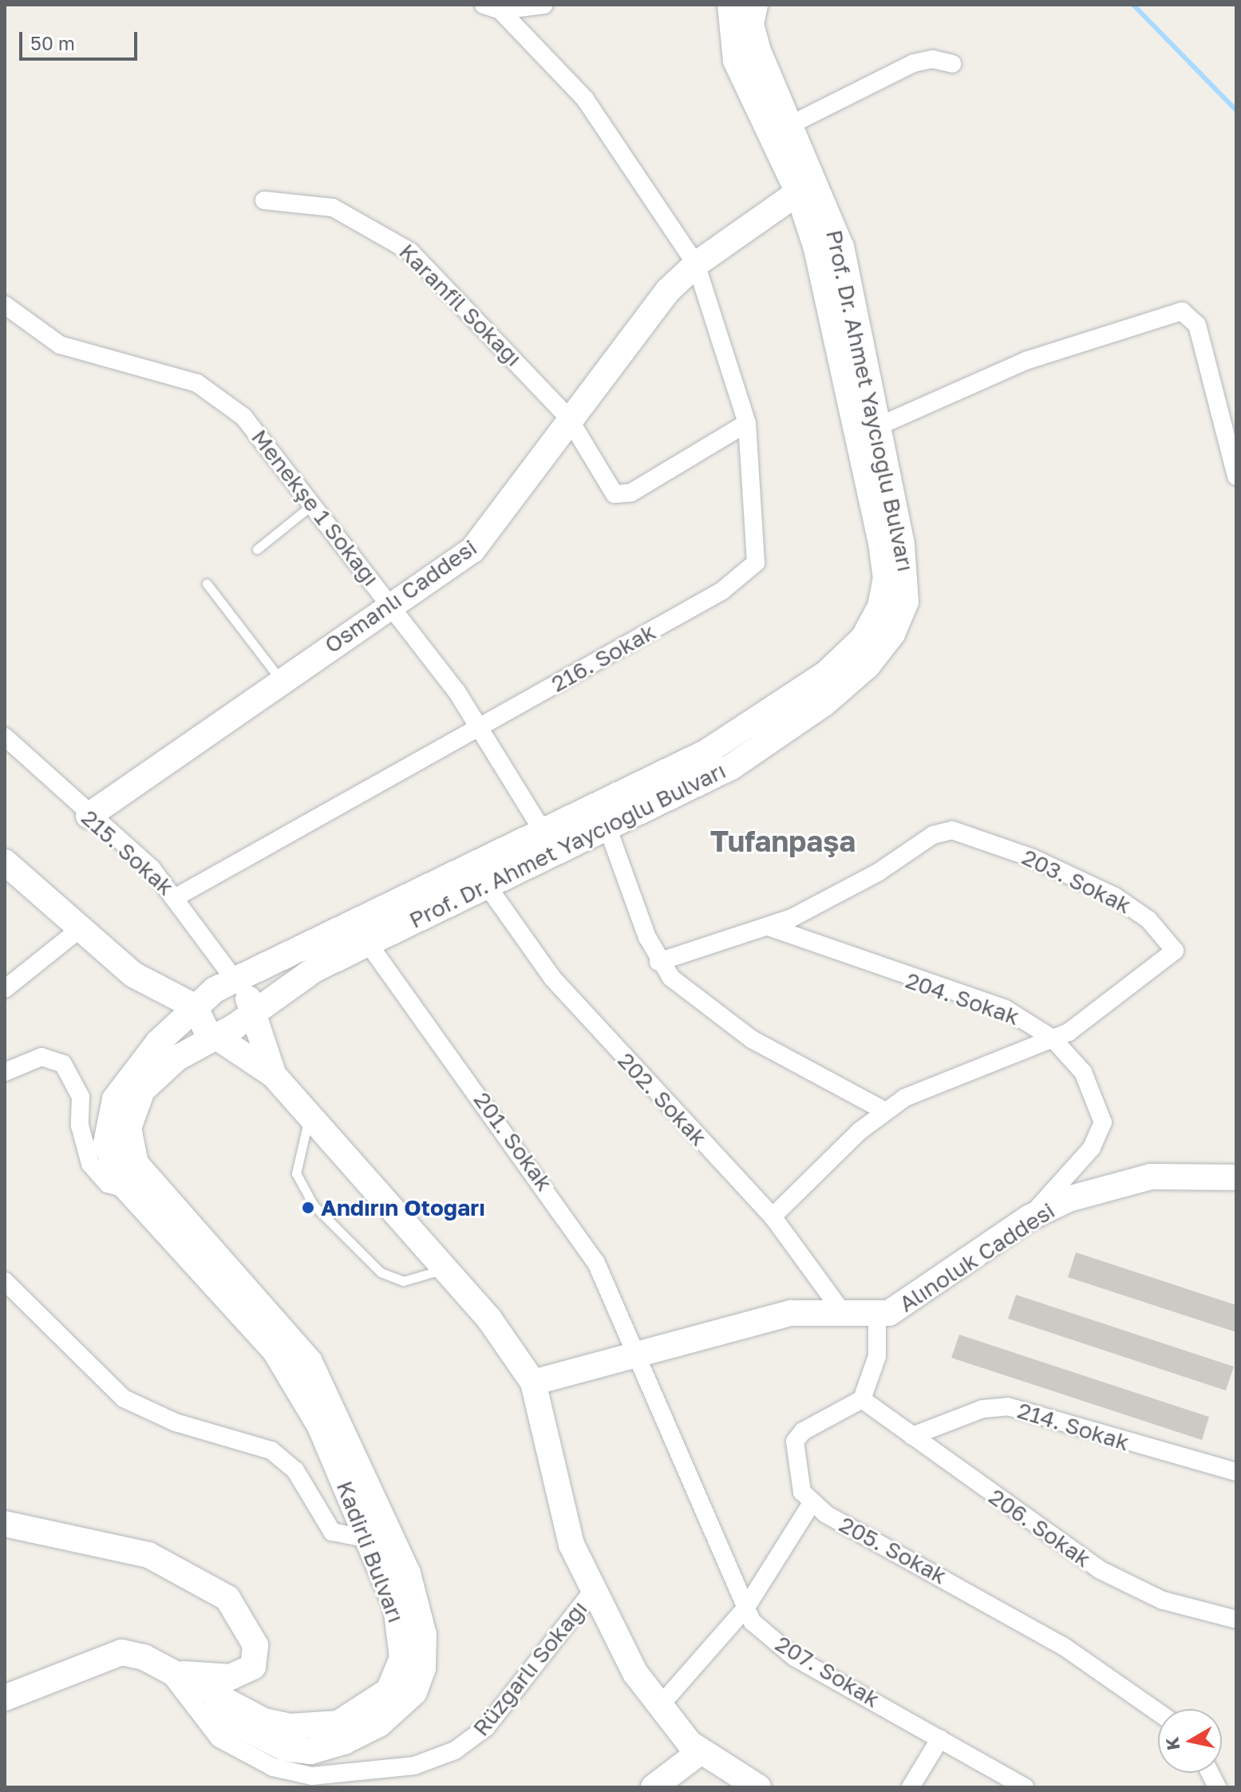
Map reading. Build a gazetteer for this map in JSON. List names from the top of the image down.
{
  "streets": {
    "main road": [
      "Prof. Dr. Ahmet Yaycıoğlu Bulvarı",
      "Osmanlı Caddesi",
      "Alınoluk Caddesi",
      "Kadirli Bulvarı"
    ],
    "street": [
      "Karanfil Sokağı",
      "Menekşe 1 Sokağı",
      "216. Sokak",
      "215. Sokak",
      "203. Sokak",
      "204. Sokak",
      "202. Sokak",
      "201. Sokak",
      "214. Sokak",
      "206. Sokak",
      "205. Sokak",
      "Rüzgarlı Sokağı",
      "207. Sokak"
    ]
  },
  "crossings": [
    ["Karanfil Sokağı", "Osmanlı Caddesi"],
    ["Karanfil Sokağı", "216. Sokak"],
    ["Prof. Dr. Ahmet Yaycıoğlu Bulvarı", "Menekşe 1 Sokağı"],
    ["Prof. Dr. Ahmet Yaycıoğlu Bulvarı", "Osmanlı Caddesi"],
    ["Prof. Dr. Ahmet Yaycıoğlu Bulvarı", "215. Sokak"],
    ["Prof. Dr. Ahmet Yaycıoğlu Bulvarı", "202. Sokak"],
    ["Prof. Dr. Ahmet Yaycıoğlu Bulvarı", "201. Sokak"],
    ["Prof. Dr. Ahmet Yaycıoğlu Bulvarı", "Kadirli Bulvarı"],
    ["Menekşe 1 Sokağı", "Osmanlı Caddesi"],
    ["Menekşe 1 Sokağı", "216. Sokak"],
    ["Osmanlı Caddesi", "216. Sokak"],
    ["Osmanlı Caddesi", "215. Sokak"],
    ["216. Sokak", "215. Sokak"],
    ["215. Sokak", "Kadirli Bulvarı"],
    ["203. Sokak", "204. Sokak"],
    ["203. Sokak", "202. Sokak"],
    ["204. Sokak", "Alınoluk Caddesi"],
    ["202. Sokak", "Alınoluk Caddesi"],
    ["201. Sokak", "Alınoluk Caddesi"],
    ["201. Sokak", "207. Sokak"],
    ["Alınoluk Caddesi", "207. Sokak"],
    ["214. Sokak", "206. Sokak"],
    ["Kadirli Bulvarı", "Rüzgarlı Sokağı"]
  ],
  "districts": ["Tufanpaşa"],
  "places": ["Andırın Otogarı"],
  "scale_bar": "50 m",
  "north": "left"
}
